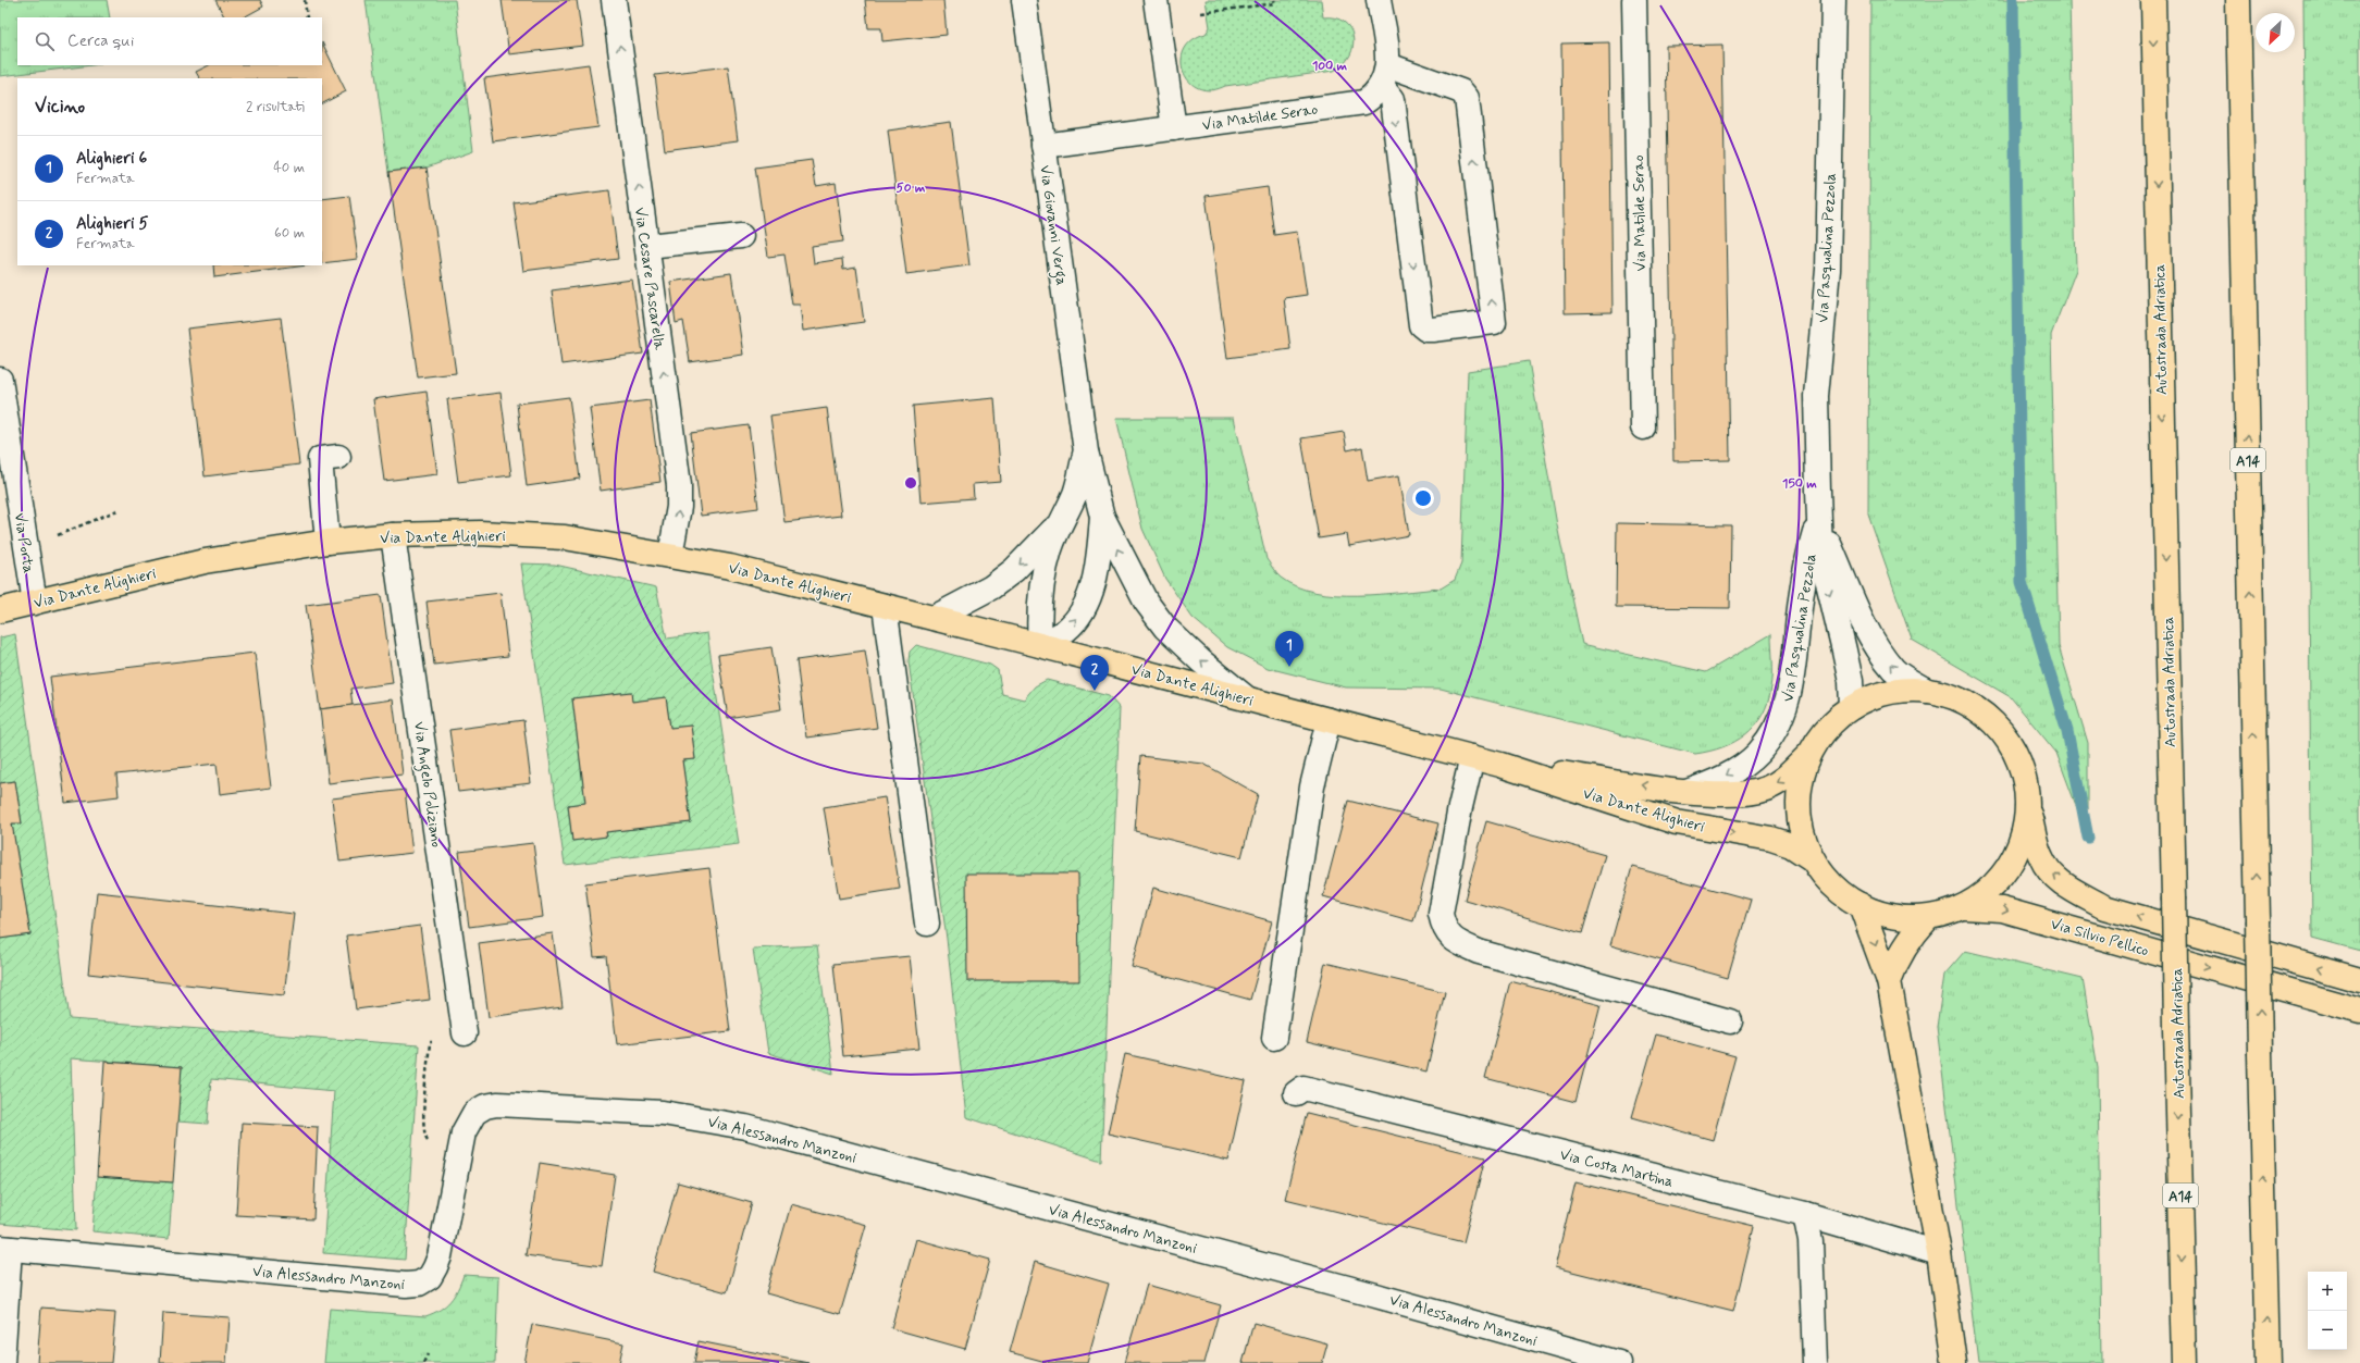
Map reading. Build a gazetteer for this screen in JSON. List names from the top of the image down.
{
  "streets": {
    "main road": [
      "Autostrada Adriatica",
      "A14",
      "Via Dante Alighieri",
      "Via Silvio Pellico"
    ],
    "street": [
      "Via Matilde Serao",
      "Via Giovanni Verga",
      "Via Pasqualina Pezzola",
      "Via Cesare Pascarella",
      "Via Porta",
      "Via Angelo Poliziano",
      "Via Alessandro Manzoni",
      "Via Costa Martina"
    ]
  },
  "crossings": [
    ["Via Matilde Serao", "Via Giovanni Verga"],
    ["Via Giovanni Verga", "Via Dante Alighieri"],
    ["Via Pasqualina Pezzola", "Via Dante Alighieri"],
    ["Via Cesare Pascarella", "Via Dante Alighieri"],
    ["Via Dante Alighieri", "Via Porta"],
    ["Via Dante Alighieri", "Via Angelo Poliziano"]
  ],
  "one_way": ["Via Cesare Pascarella"],
  "north": "bottom left",
  "page": {
    "search": "Cerca qui",
    "heading": ["Vicino", "2 risultati"],
    "list": [
      {
        "mark": "1",
        "name": "Alighieri 6",
        "note": "Fermata",
        "value": "40 m"
      },
      {
        "mark": "2",
        "name": "Alighieri 5",
        "note": "Fermata",
        "value": "60 m"
      }
    ],
    "pins": ["1", "2"],
    "map_buttons": ["+", "−"]
  },
  "rings": ["100 m", "50 m", "150 m"]
}
